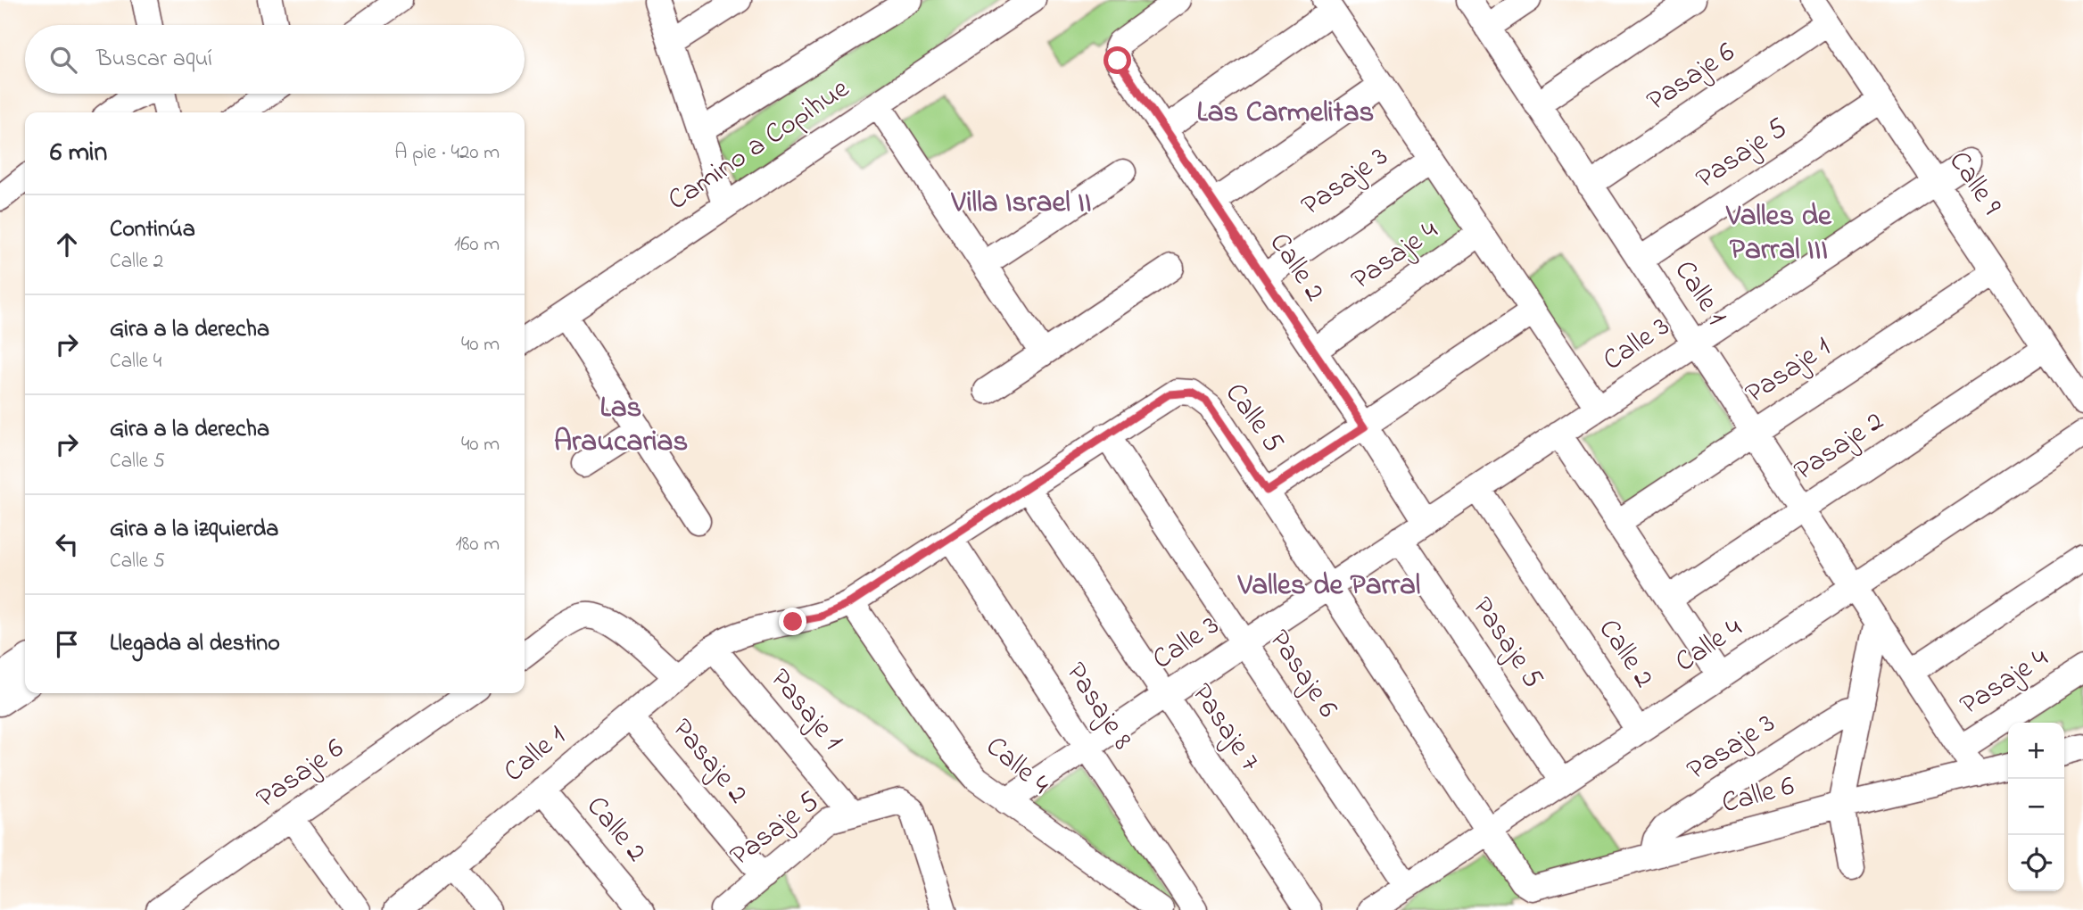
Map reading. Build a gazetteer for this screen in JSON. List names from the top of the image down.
{
  "streets": {
    "street": [
      "Pasaje 6",
      "Camino a Copihue",
      "Pasaje 5",
      "Pasaje 3",
      "Calle 9",
      "Pasaje 4",
      "Calle 2",
      "Calle 1",
      "Calle 3",
      "Pasaje 1",
      "Calle 5",
      "Pasaje 2",
      "Calle 4",
      "Pasaje 8",
      "Pasaje 7",
      "Calle 6"
    ]
  },
  "crossings": [
    ["Pasaje 6", "Calle 9"],
    ["Pasaje 6", "Calle 1"],
    ["Pasaje 6", "Calle 3"],
    ["Pasaje 6", "Calle 5"],
    ["Pasaje 6", "Calle 4"],
    ["Pasaje 5", "Calle 9"],
    ["Pasaje 5", "Calle 1"],
    ["Pasaje 5", "Calle 3"],
    ["Pasaje 5", "Pasaje 1"],
    ["Pasaje 5", "Pasaje 2"],
    ["Pasaje 5", "Calle 4"],
    ["Pasaje 3", "Calle 2"],
    ["Pasaje 3", "Calle 6"],
    ["Calle 9", "Calle 3"],
    ["Calle 9", "Pasaje 1"],
    ["Calle 9", "Pasaje 2"],
    ["Pasaje 4", "Calle 2"],
    ["Pasaje 4", "Calle 1"],
    ["Calle 2", "Calle 1"],
    ["Calle 2", "Calle 3"],
    ["Calle 2", "Calle 4"],
    ["Calle 1", "Calle 3"],
    ["Calle 1", "Pasaje 1"],
    ["Calle 1", "Calle 5"],
    ["Calle 1", "Pasaje 2"],
    ["Calle 1", "Calle 4"],
    ["Calle 1", "Calle 6"],
    ["Calle 3", "Calle 5"],
    ["Calle 3", "Calle 4"],
    ["Calle 3", "Pasaje 8"],
    ["Calle 3", "Pasaje 7"],
    ["Pasaje 1", "Calle 5"],
    ["Calle 5", "Calle 4"],
    ["Calle 5", "Pasaje 8"],
    ["Calle 5", "Pasaje 7"],
    ["Calle 5", "Calle 6"]
  ],
  "districts": [
    "Las Carmelitas",
    "Villa Israel II",
    "Valles de Parral III",
    "Las Araucarias",
    "Valles de Parral"
  ],
  "page": {
    "search": "Buscar aquí",
    "heading": ["6 min", "A pie · 420 m"],
    "list": [
      ["Continúa", "Calle 2", "160 m"],
      ["Gira a la derecha", "Calle 4", "40 m"],
      ["Gira a la derecha", "Calle 5", "40 m"],
      ["Gira a la izquierda", "Calle 5", "180 m"],
      "Llegada al destino"
    ],
    "map_buttons": ["+", "−"]
  }
}
